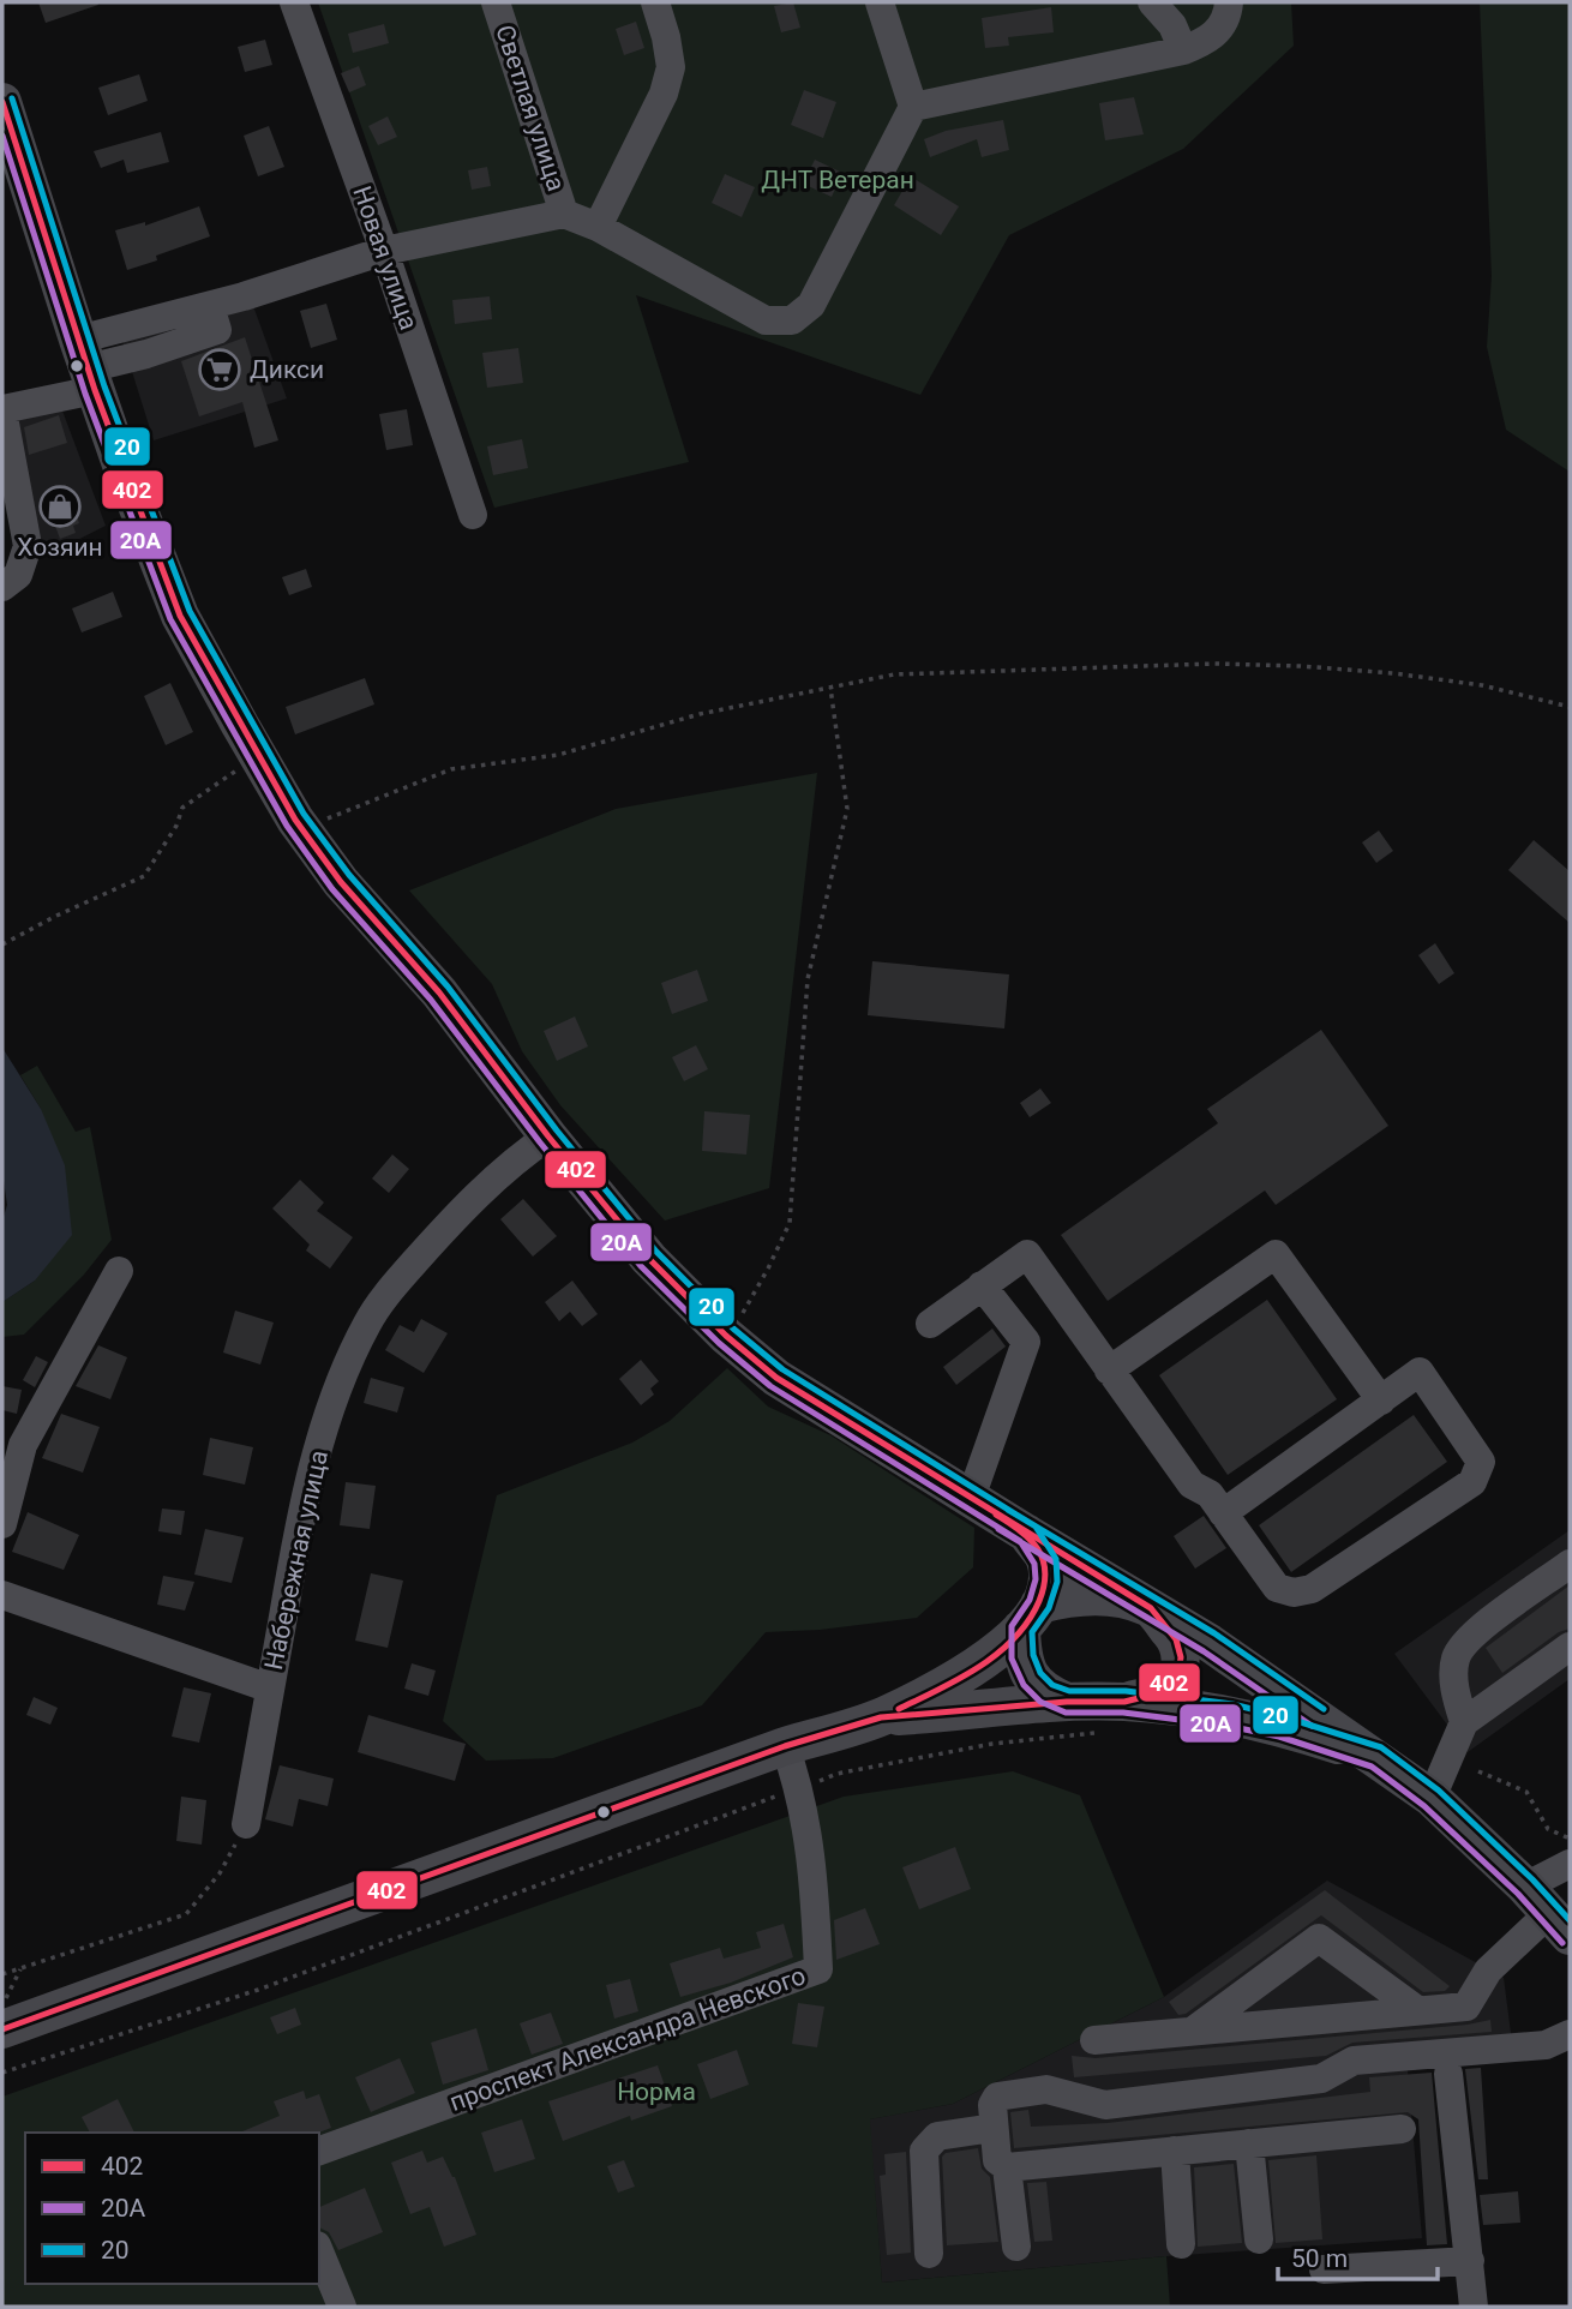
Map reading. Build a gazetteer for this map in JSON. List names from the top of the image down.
{
  "streets": {
    "street": [
      "Светлая улица",
      "Новая улица",
      "Набережная улица",
      "проспект Александра Невского"
    ]
  },
  "parks": ["ДНТ Ветеран", "Норма"],
  "places": {
    "supermarket": ["Дикси"],
    "shop": ["Хозяин"]
  },
  "lines": ["transit line 20", "transit line 402", "transit line 20А"],
  "legend": ["402", "20А", "20"],
  "scale_bar": "50 m"
}
